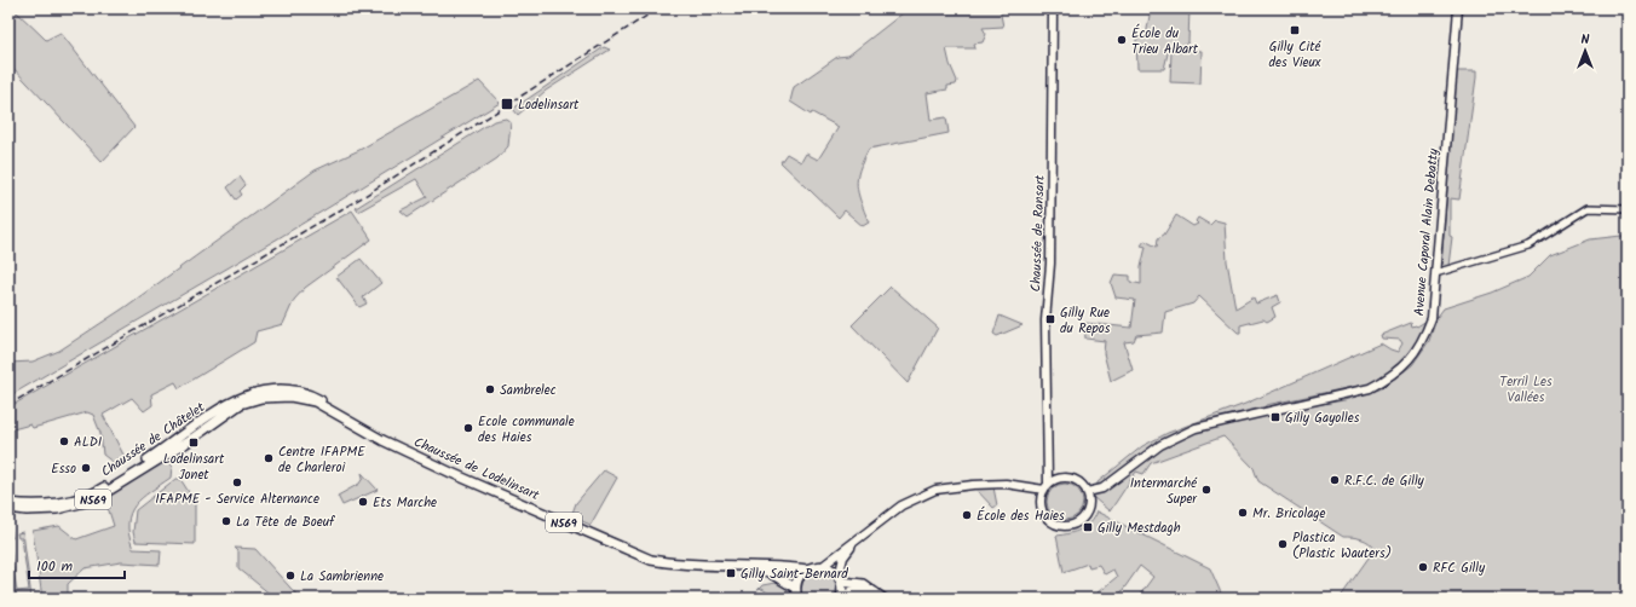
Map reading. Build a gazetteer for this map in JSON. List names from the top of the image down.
{
  "streets": {
    "main road": [
      "Avenue Caporal Alain Debatty",
      "Chaussée de Ransart",
      "Chaussée de Châtelet",
      "Chaussée de Lodelinsart",
      "N569"
    ]
  },
  "crossings": [
    ["Avenue Caporal Alain Debatty", "Chaussée de Ransart"],
    ["Chaussée de Châtelet", "Chaussée de Lodelinsart"],
    ["Chaussée de Lodelinsart", "N569"]
  ],
  "parks": ["Terril Les Vallées"],
  "places": {
    "transit": [
      "Gilly Cité des Vieux",
      "Lodelinsart",
      "Gilly Rue du Repos",
      "Gilly Gayolles",
      "Lodelinsart Jonet",
      "Gilly Mestdagh",
      "Gilly Saint-Bernard"
    ],
    "other": [
      "École du Trieu Albart",
      "Sambrelec",
      "Ecole communale des Haies",
      "ALDI",
      "Centre IFAPME de Charleroi",
      "Esso",
      "R.F.C. de Gilly",
      "IFAPME - Service Alternance",
      "Intermarché Super",
      "Ets Marche",
      "Mr. Bricolage",
      "École des Haies",
      "La Tête de Boeuf",
      "Plastica (Plastic Wauters)",
      "RFC Gilly",
      "La Sambrienne"
    ]
  },
  "scale_bar": "100 m",
  "north": "top"
}
